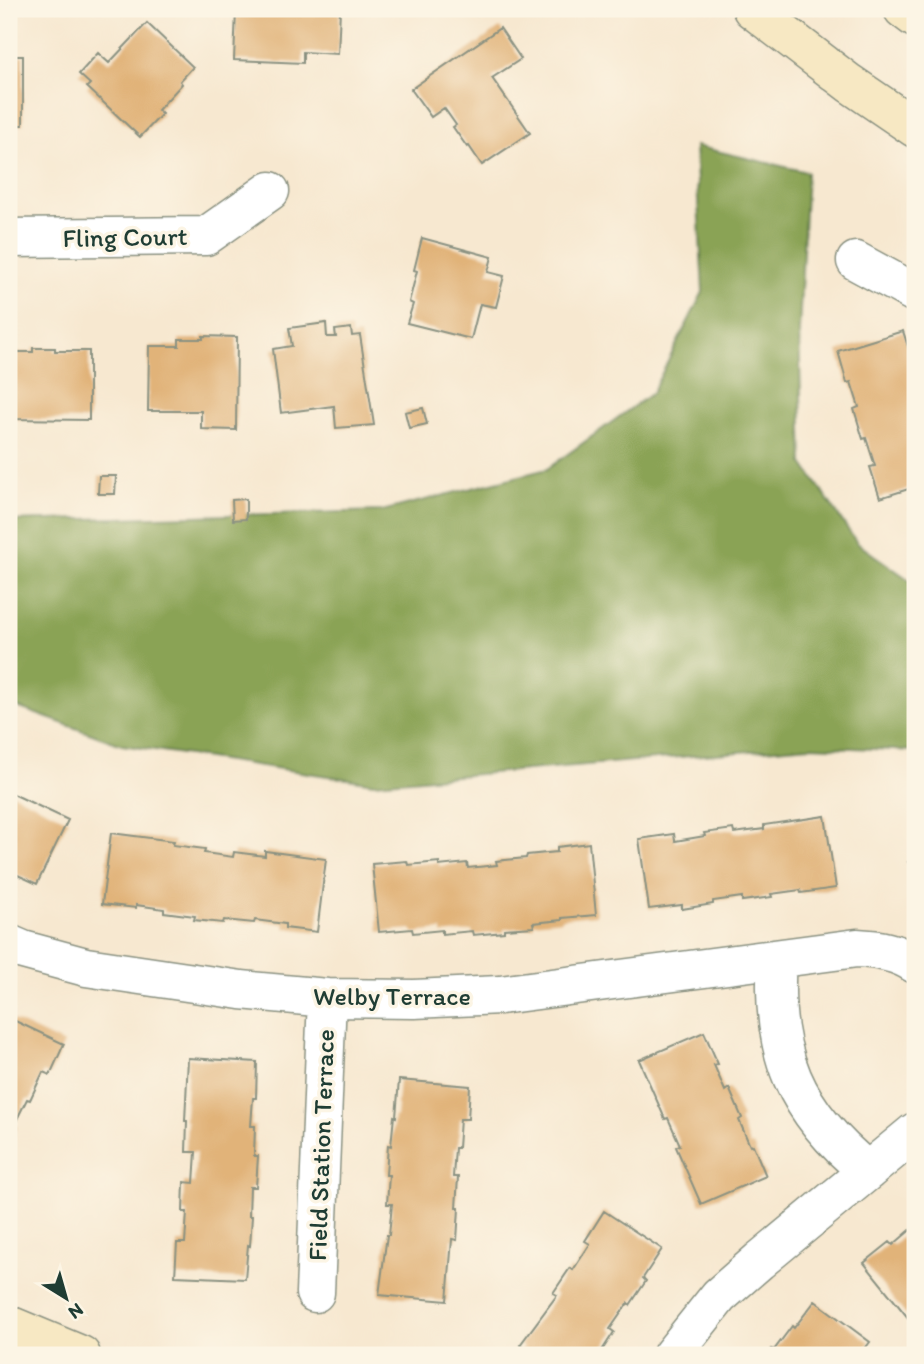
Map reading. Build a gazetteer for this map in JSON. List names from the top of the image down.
{
  "streets": {
    "street": ["Fling Court", "Welby Terrace", "Field Station Terrace"]
  },
  "crossings": [
    ["Welby Terrace", "Field Station Terrace"]
  ],
  "north": "bottom right"
}
